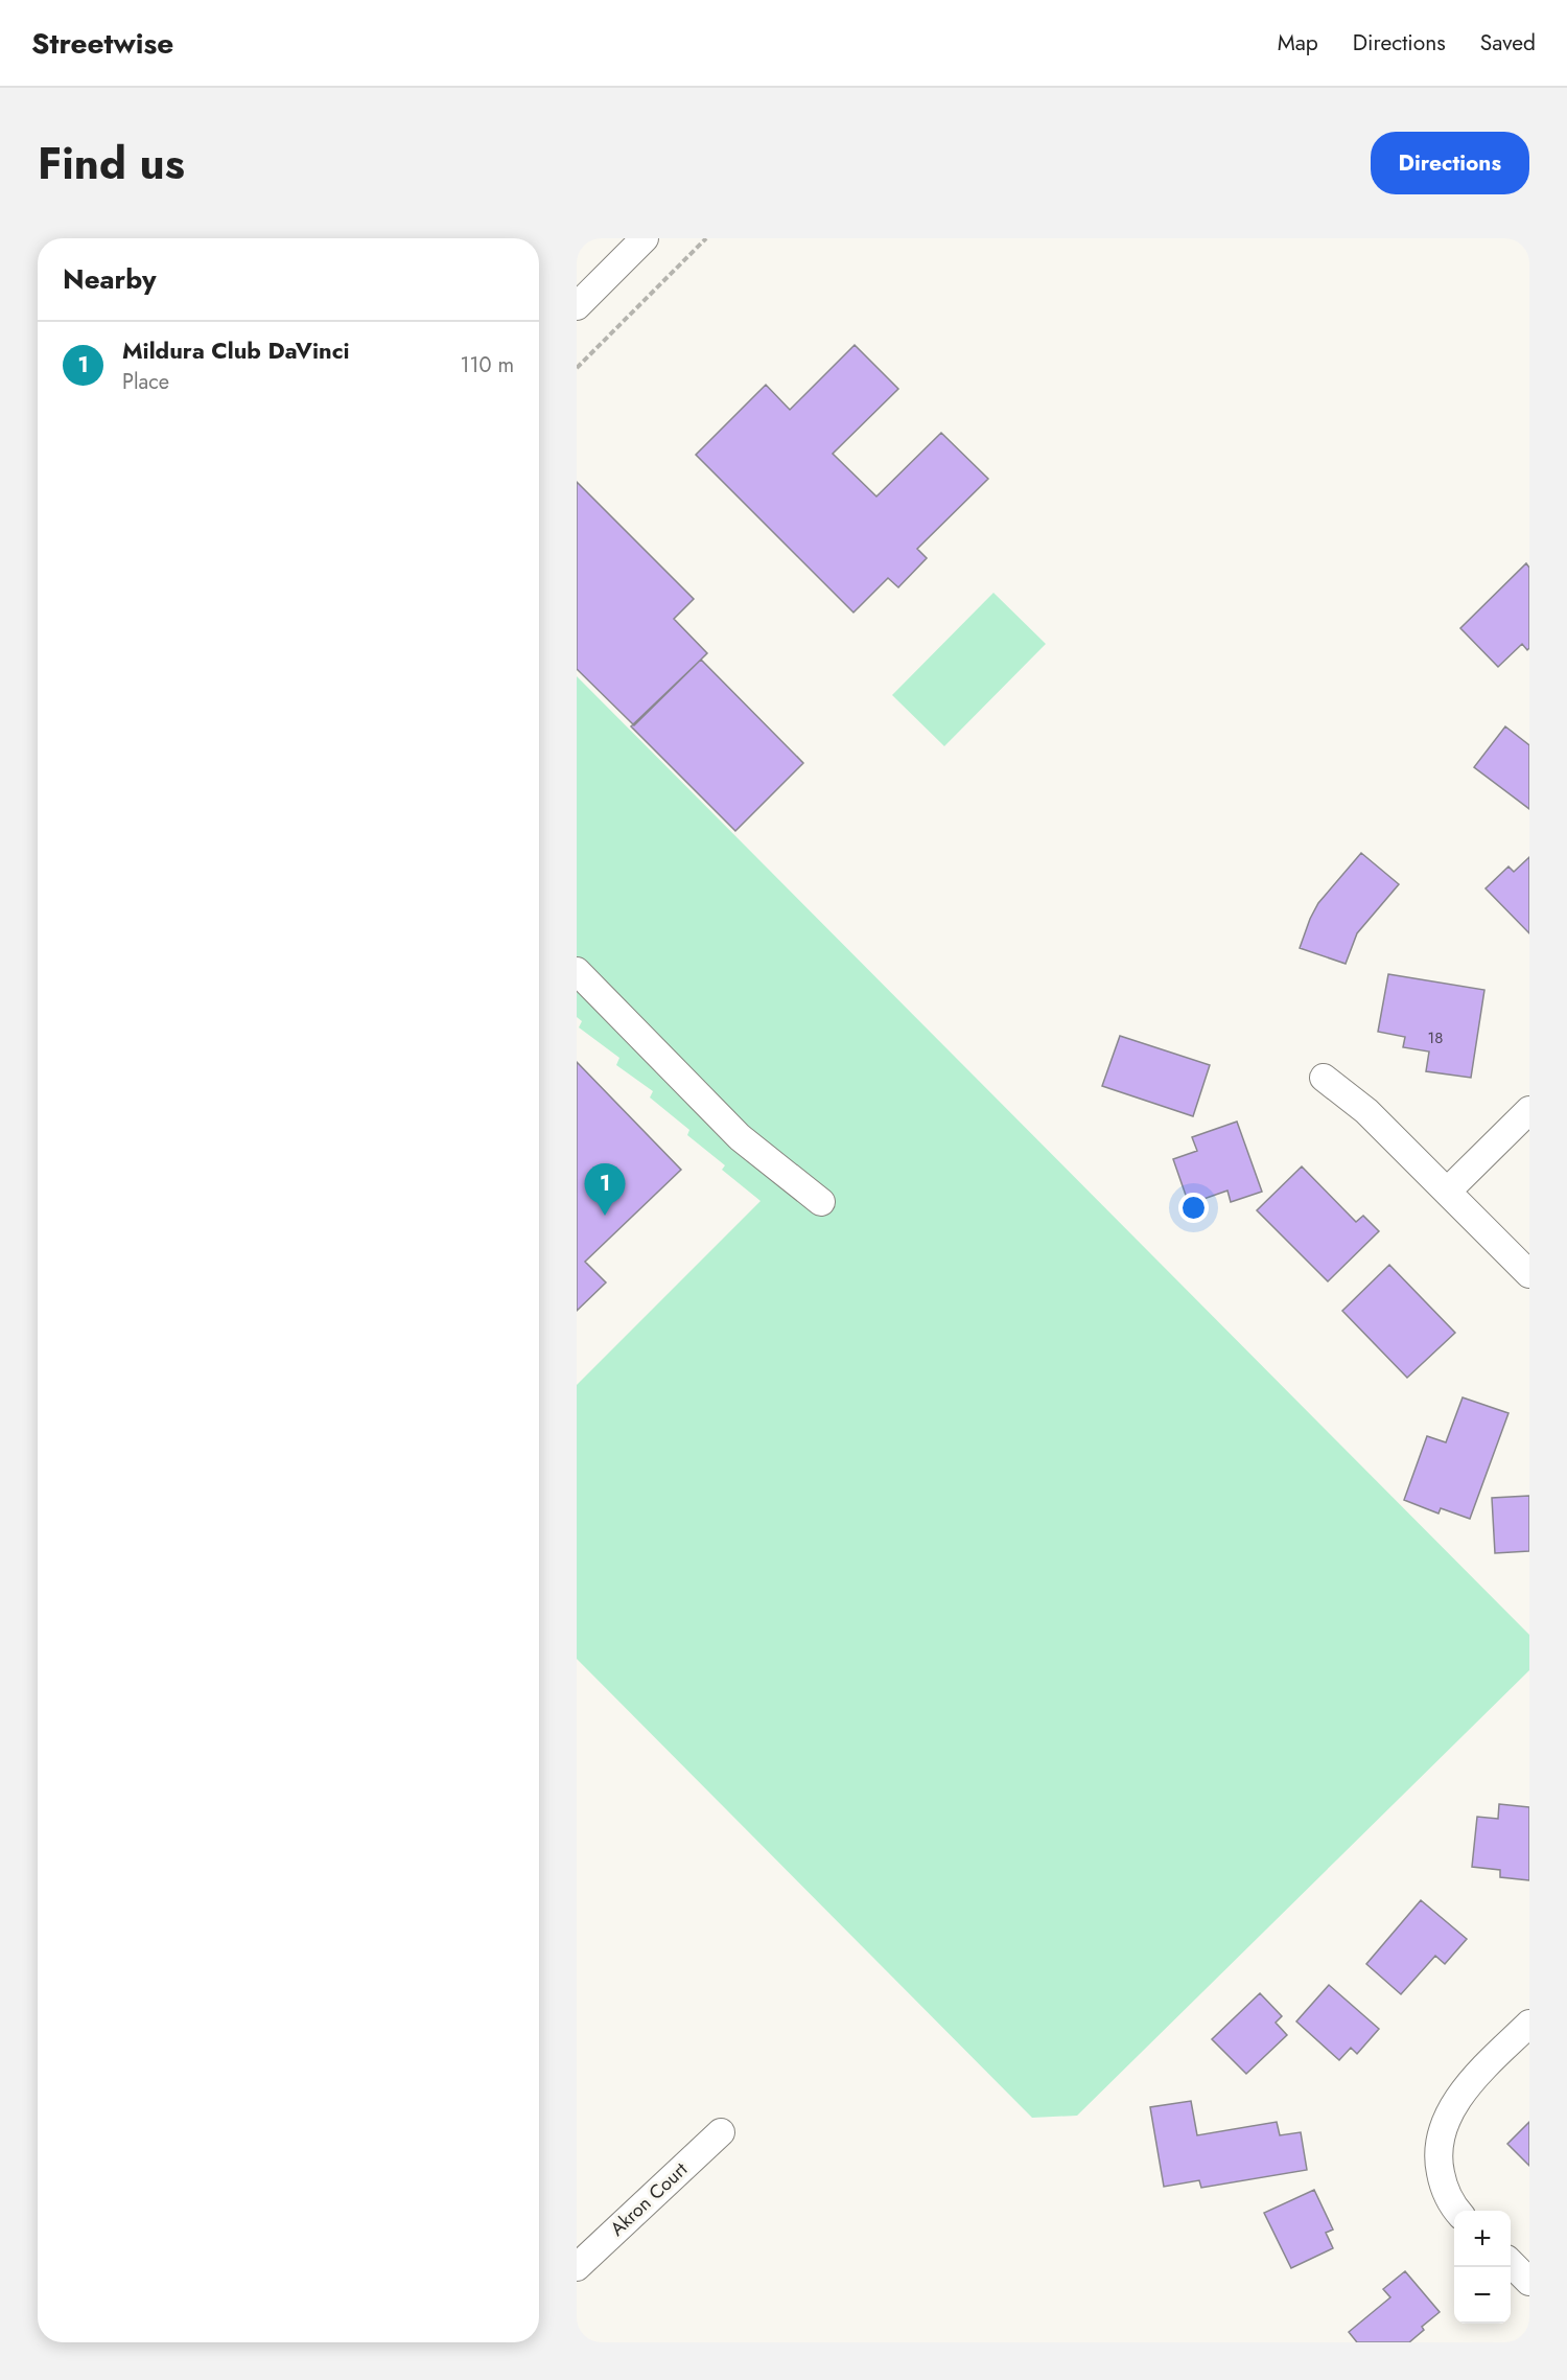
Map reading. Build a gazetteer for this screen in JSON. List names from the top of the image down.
{
  "streets": {
    "street": ["Akron Court"]
  },
  "house_numbers": ["18"],
  "page": {
    "header": "Streetwise",
    "nav": ["Map", "Directions", "Saved"],
    "title": "Find us",
    "buttons": "Directions",
    "heading": "Nearby",
    "list": [
      {
        "mark": "1",
        "name": "Mildura Club DaVinci",
        "note": "Place",
        "value": "110 m"
      }
    ],
    "pins": "1",
    "map_buttons": ["+", "−"]
  }
}
